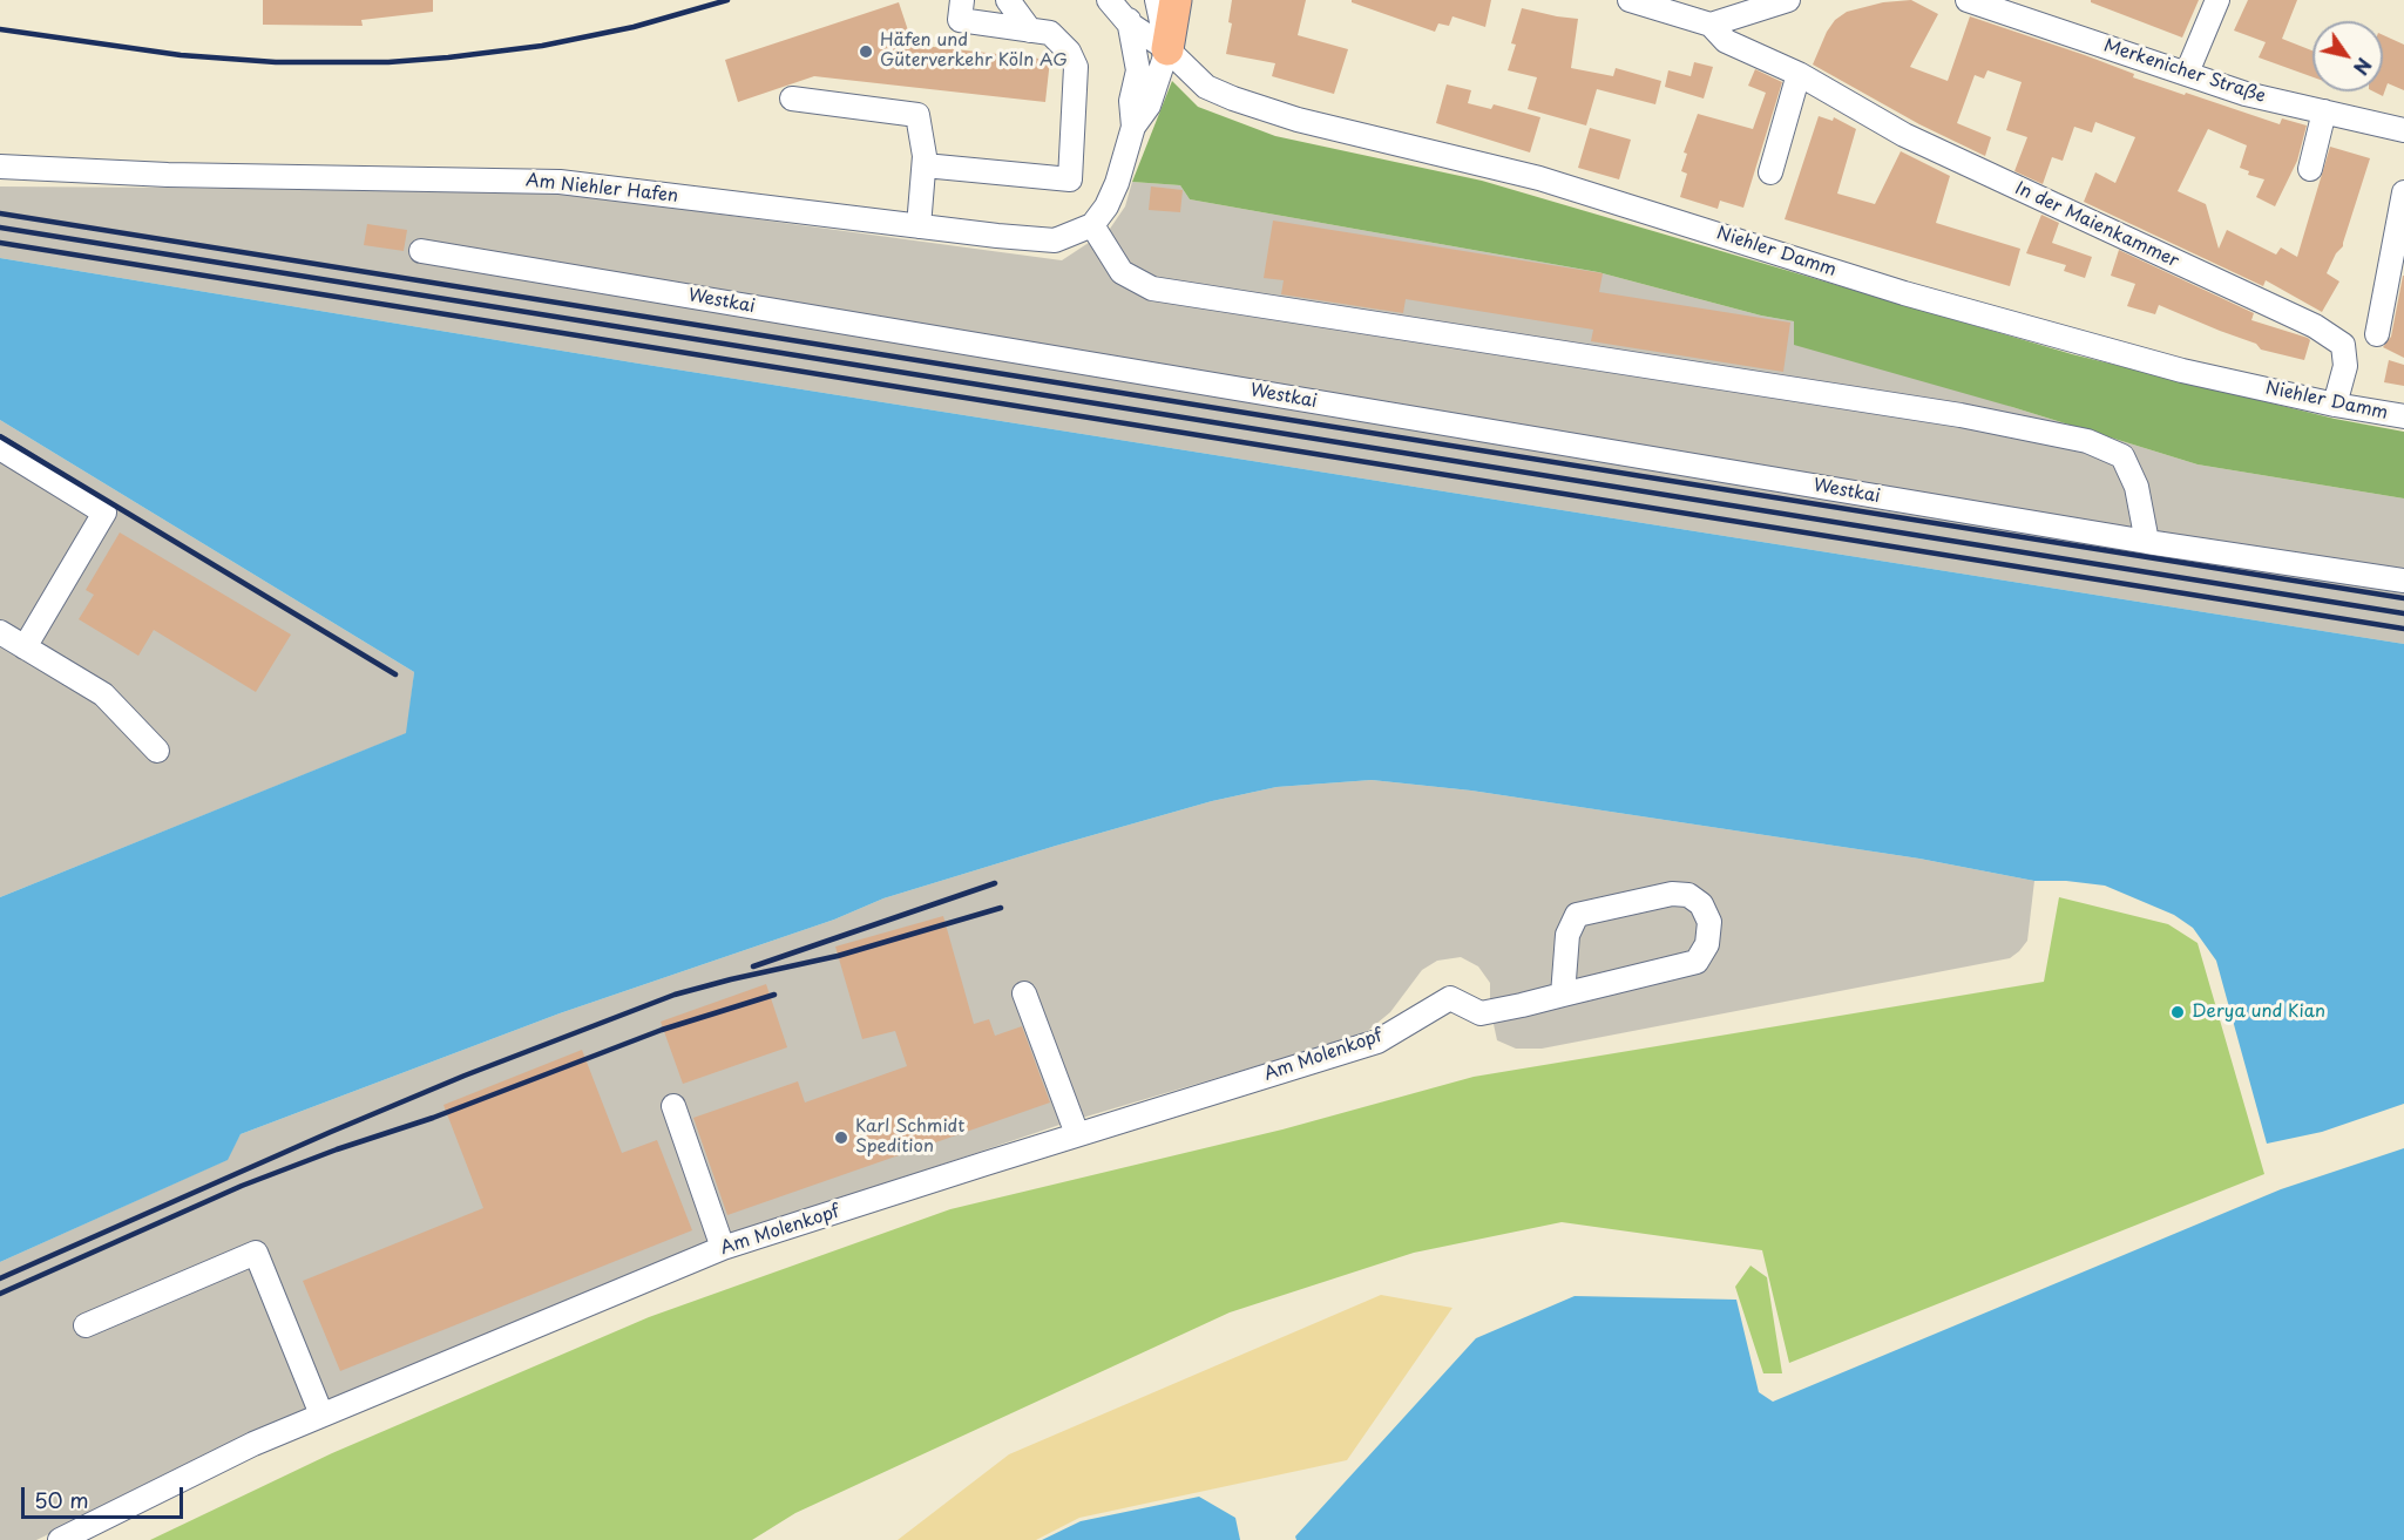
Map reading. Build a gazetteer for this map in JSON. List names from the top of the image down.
{
  "streets": {
    "street": [
      "Merkenicher Straße",
      "Am Niehler Hafen",
      "In der Maienkammer",
      "Niehler Damm",
      "Westkai",
      "Am Molenkopf"
    ]
  },
  "crossings": [
    ["In der Maienkammer", "Niehler Damm"]
  ],
  "places": ["Häfen und Güterverkehr Köln AG", "Derya und Kian", "Karl Schmidt Spedition"],
  "scale_bar": "50 m",
  "north": "bottom right"
}
